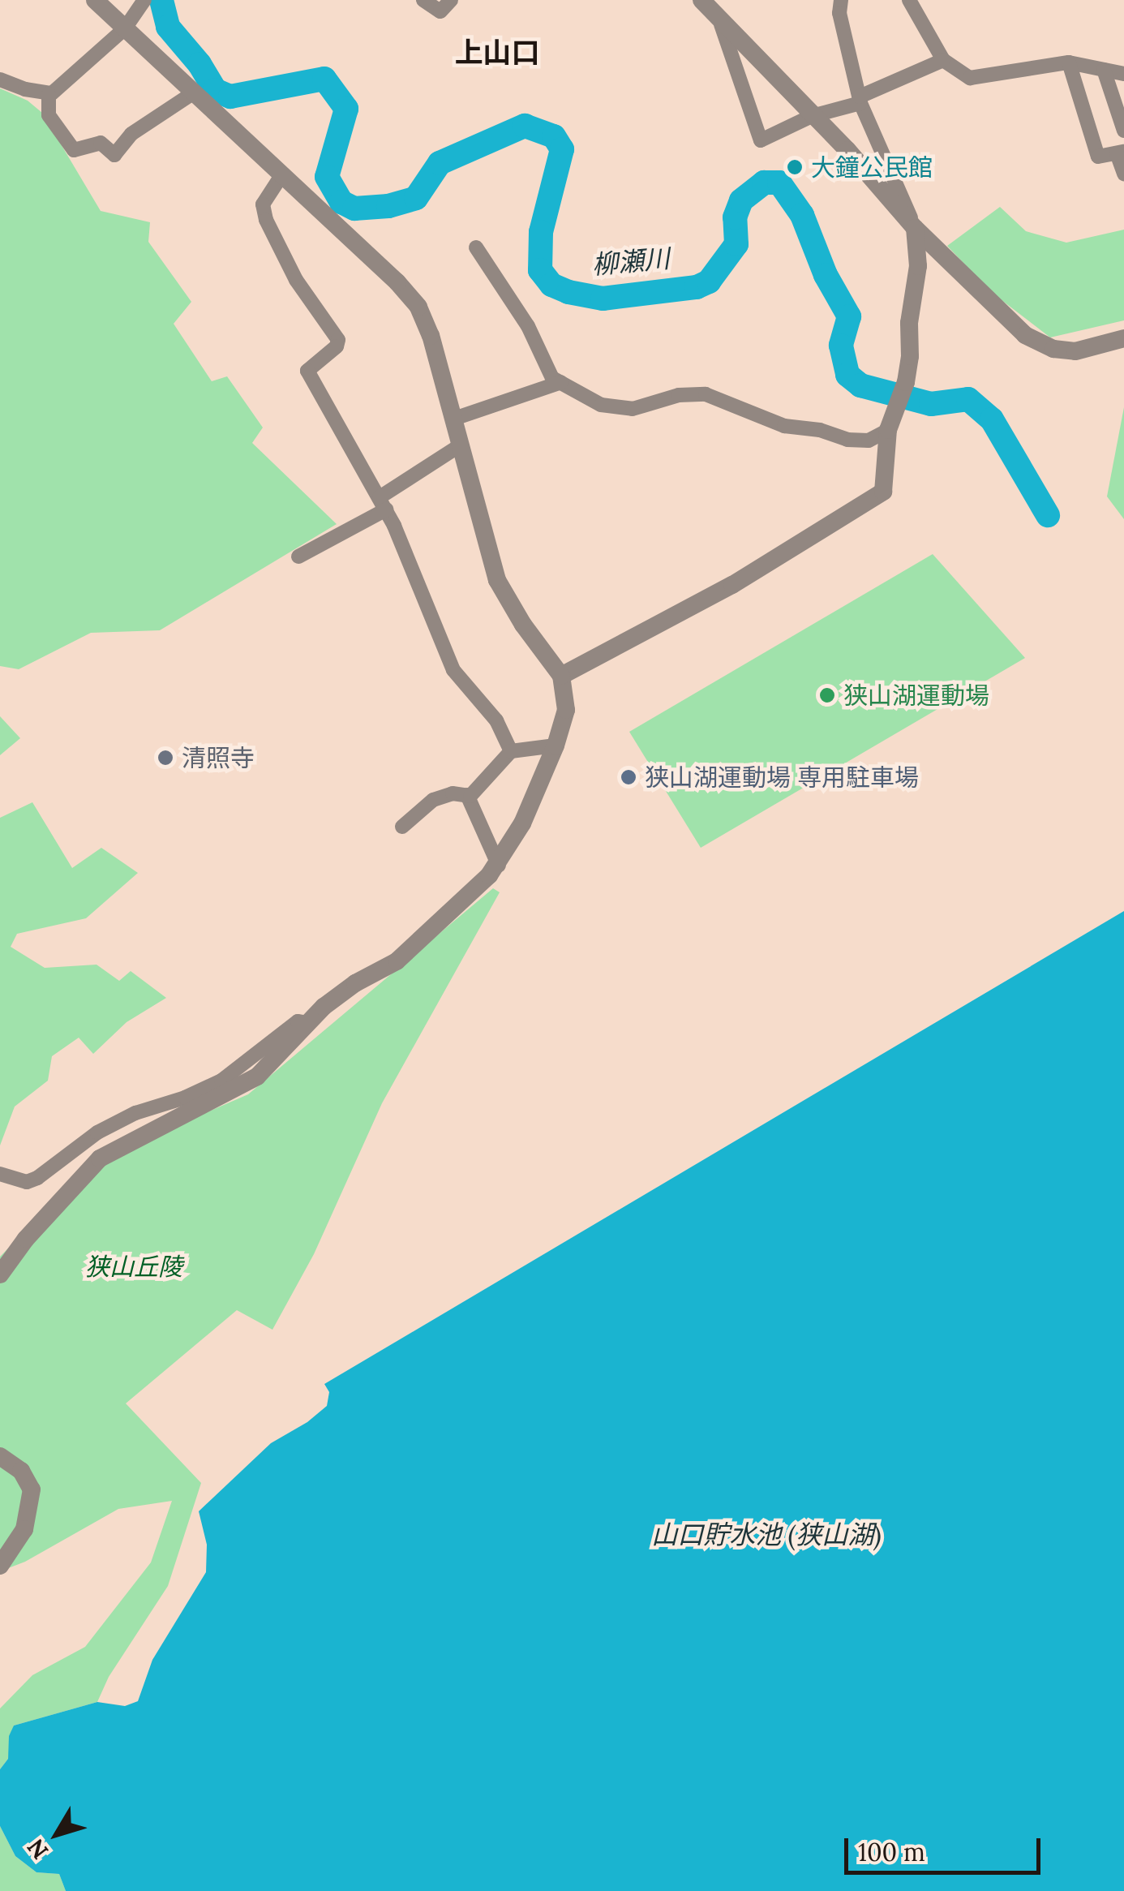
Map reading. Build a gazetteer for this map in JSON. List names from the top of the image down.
{
  "districts": ["上山口"],
  "water": ["柳瀬川", "山口貯水池 (狭山湖)"],
  "parks": ["狭山丘陵"],
  "places": [
    "大鐘公民館",
    "狭山湖運動場",
    "清照寺",
    "狭山湖運動場 専用駐車場"
  ],
  "scale_bar": "100 m",
  "north": "bottom left"
}
